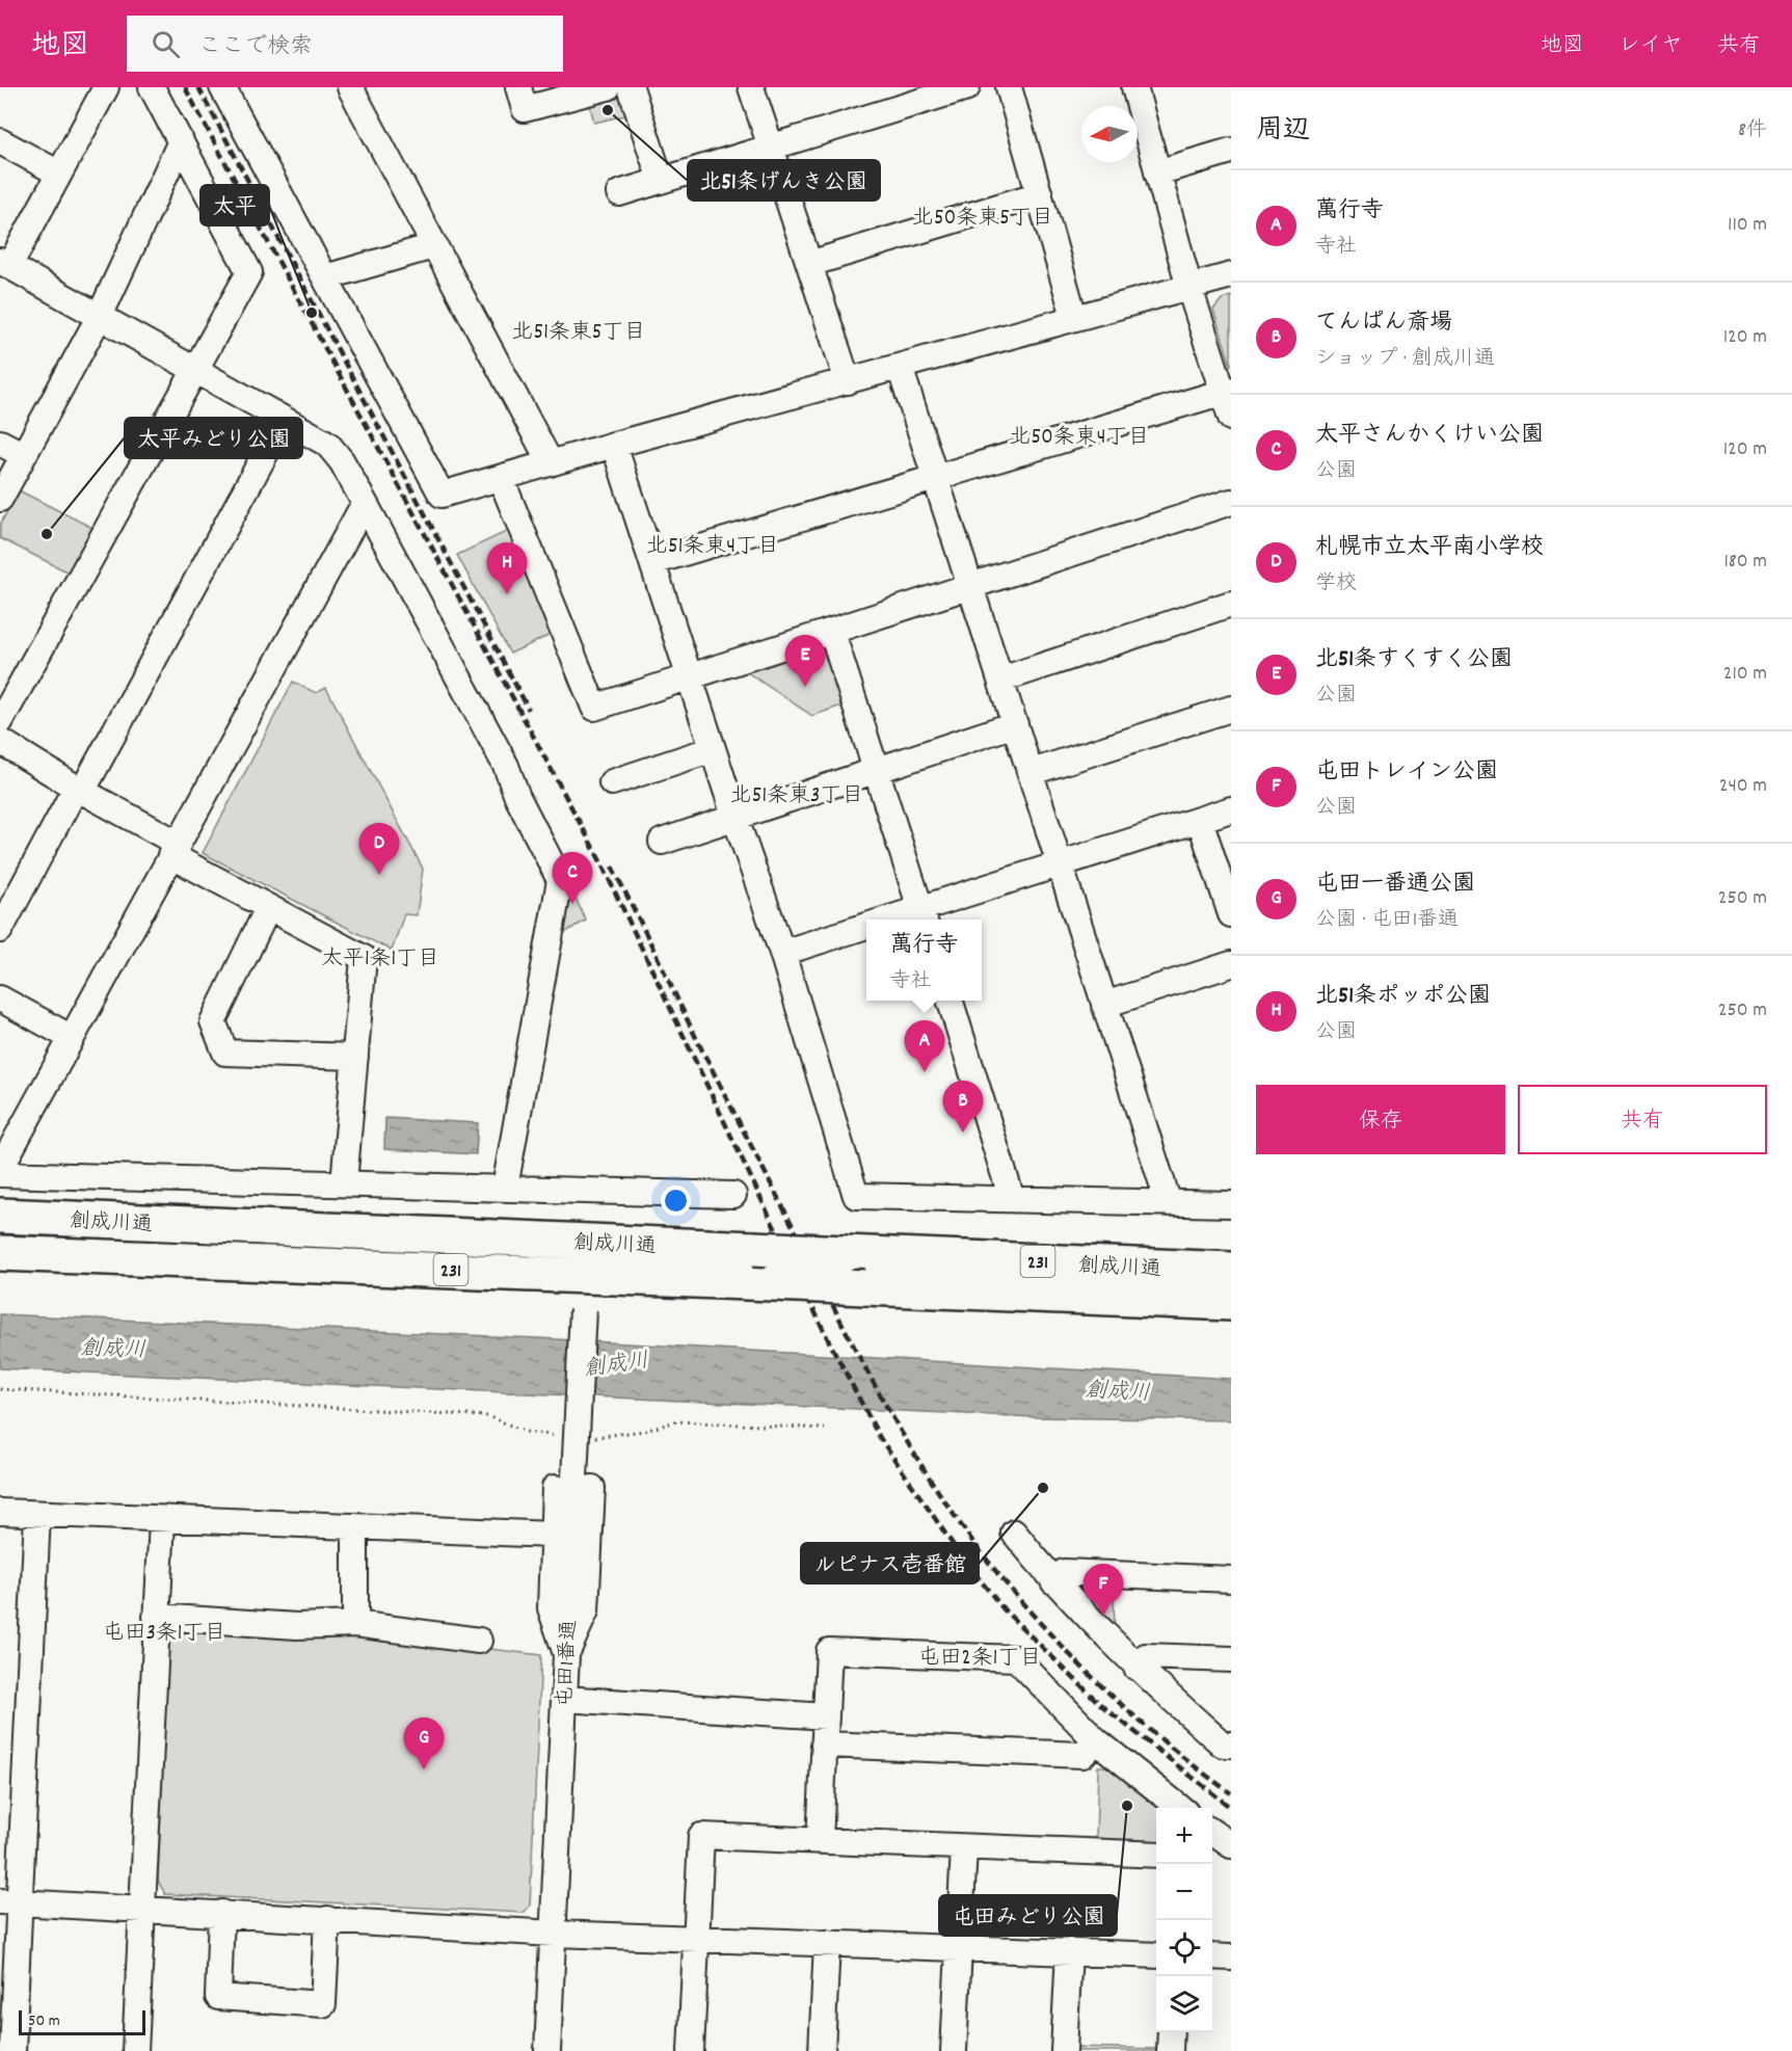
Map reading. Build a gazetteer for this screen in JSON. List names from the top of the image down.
{
  "streets": {
    "highway": ["創成川通", "231"],
    "street": ["屯田1番通"]
  },
  "crossings": [
    ["創成川通", "屯田1番通"]
  ],
  "districts": [
    "北50条東5丁目",
    "北51条東5丁目",
    "北50条東4丁目",
    "北51条東4丁目",
    "北51条東3丁目",
    "太平1条1丁目",
    "屯田3条1丁目",
    "屯田2条1丁目"
  ],
  "water": ["創成川"],
  "places": [
    "北51条げんき公園",
    "太平",
    "太平みどり公園",
    "ルピナス壱番館",
    "屯田みどり公園"
  ],
  "scale_bar": "50 m",
  "north": "left",
  "page": {
    "header": "地図",
    "search": "ここで検索",
    "nav": ["地図", "レイヤ", "共有"],
    "heading": ["周辺", "8件"],
    "list": [
      {
        "mark": "A",
        "name": "萬行寺",
        "note": "寺社",
        "value": "110 m"
      },
      {
        "mark": "B",
        "name": "てんぱん斎場",
        "note": "ショップ · 創成川通",
        "value": "120 m"
      },
      {
        "mark": "C",
        "name": "太平さんかくけい公園",
        "note": "公園",
        "value": "120 m"
      },
      {
        "mark": "D",
        "name": "札幌市立太平南小学校",
        "note": "学校",
        "value": "180 m"
      },
      {
        "mark": "E",
        "name": "北51条すくすく公園",
        "note": "公園",
        "value": "210 m"
      },
      {
        "mark": "F",
        "name": "屯田トレイン公園",
        "note": "公園",
        "value": "240 m"
      },
      {
        "mark": "G",
        "name": "屯田一番通公園",
        "note": "公園 · 屯田1番通",
        "value": "250 m"
      },
      {
        "mark": "H",
        "name": "北51条ポッポ公園",
        "note": "公園",
        "value": "250 m"
      }
    ],
    "pins": [
      "H",
      "E",
      "D",
      "C",
      "A",
      "B",
      "F",
      "G"
    ],
    "popup": ["萬行寺", "寺社"],
    "buttons": ["保存", "共有"],
    "map_buttons": ["+", "−"],
    "scale": "50 m"
  }
}
